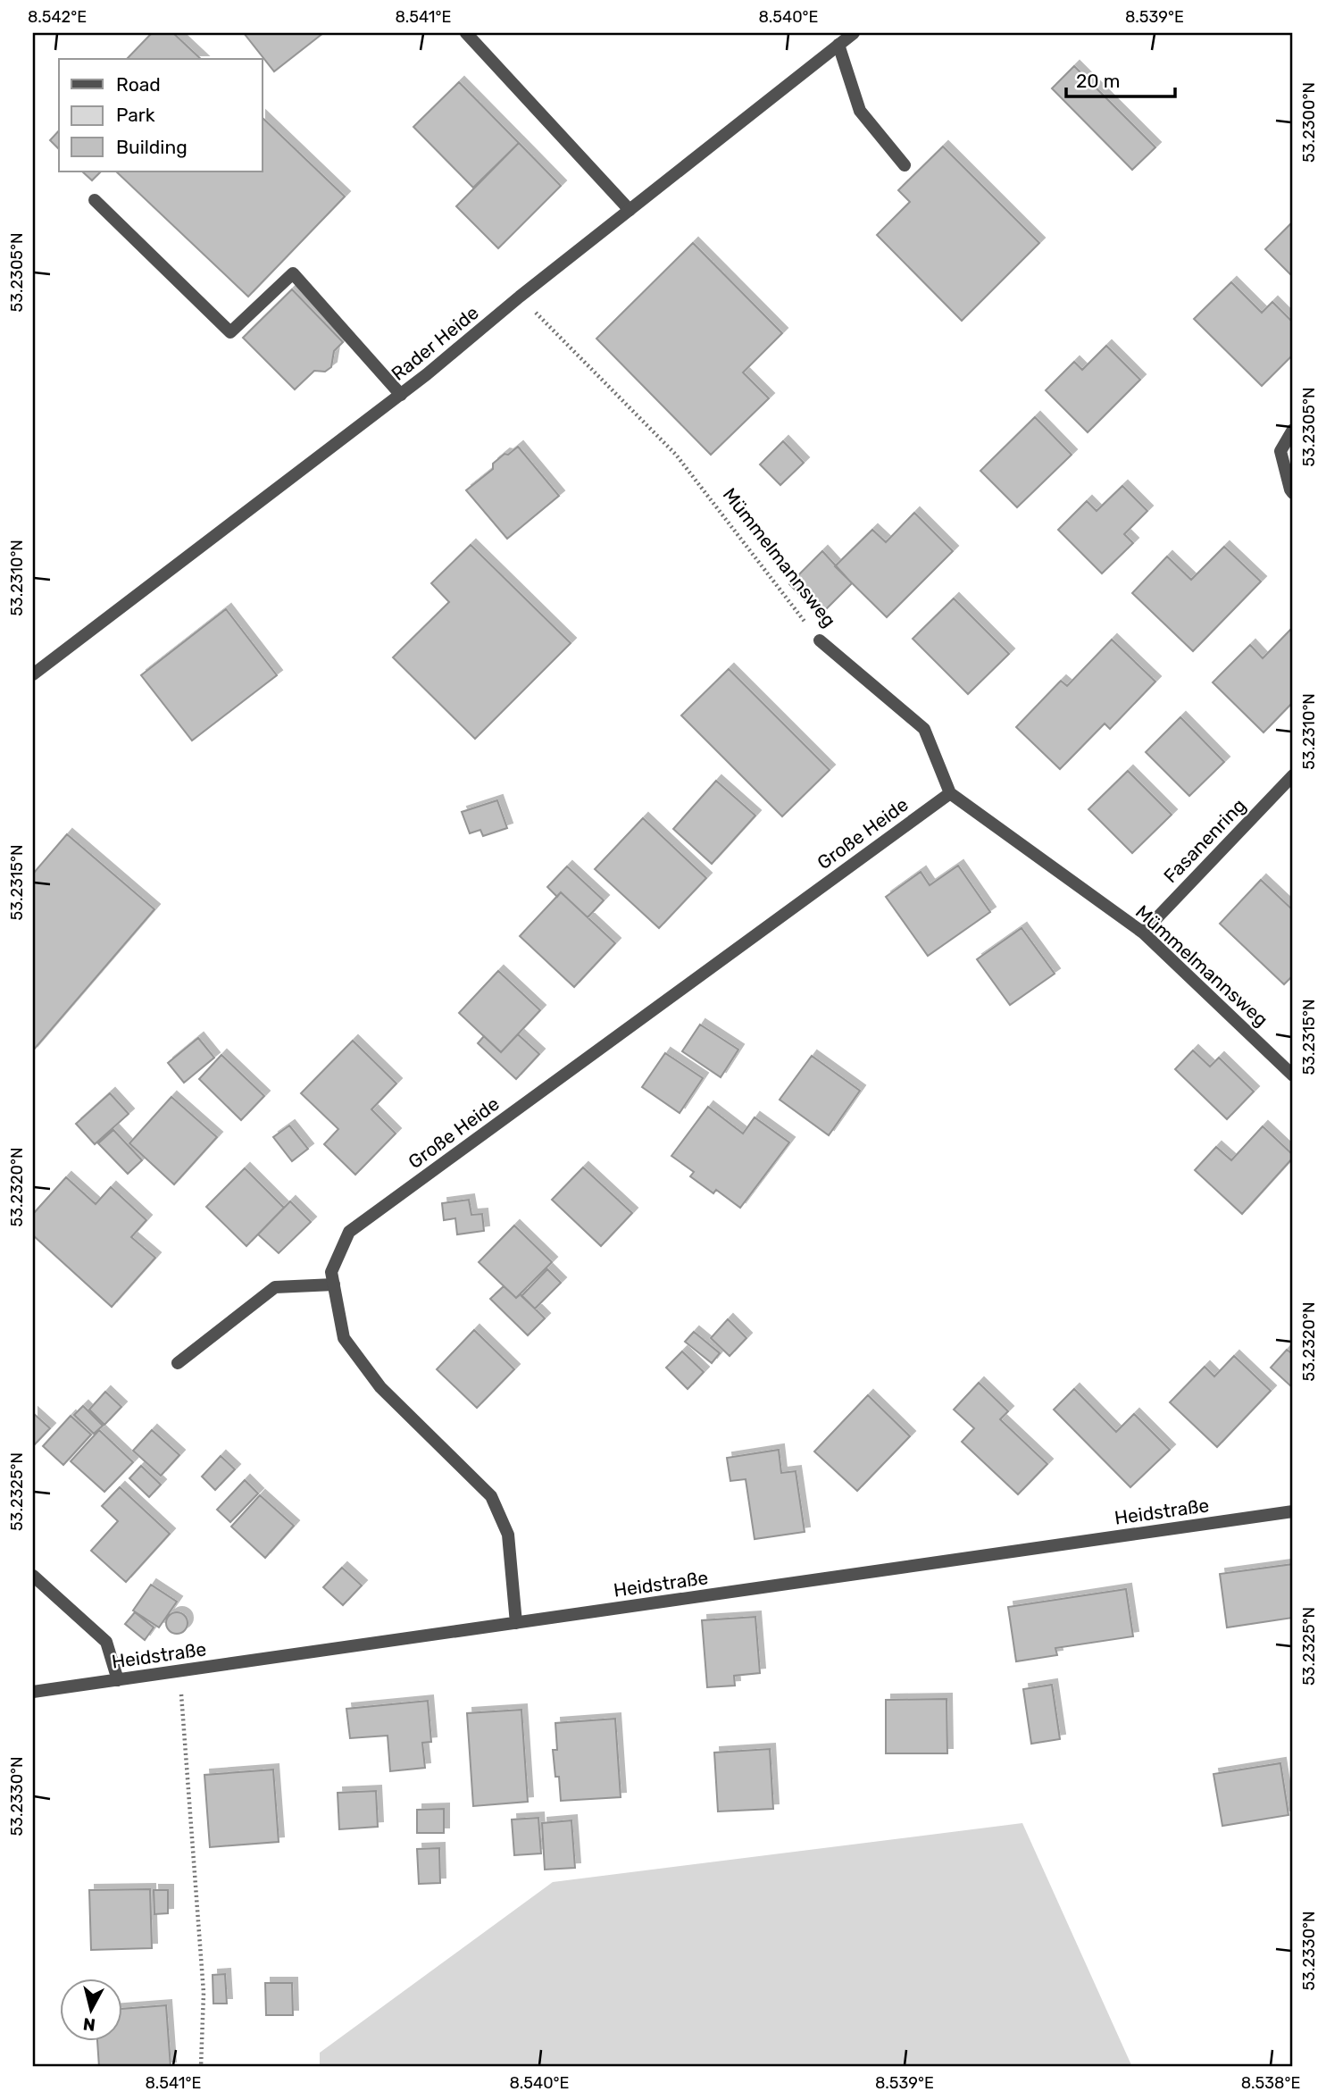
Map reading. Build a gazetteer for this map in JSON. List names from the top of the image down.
{
  "streets": {
    "street": [
      "Rader Heide",
      "Mümmelmannsweg",
      "Große Heide",
      "Fasanenring",
      "Heidstraße"
    ]
  },
  "crossings": [
    ["Rader Heide", "Mümmelmannsweg"],
    ["Mümmelmannsweg", "Große Heide"],
    ["Mümmelmannsweg", "Fasanenring"],
    ["Große Heide", "Heidstraße"]
  ],
  "legend": ["Road", "Park", "Building"],
  "scale_bar": "20 m",
  "north": "bottom",
  "coordinates": [
    "8.542°E",
    "8.541°E",
    "8.540°E",
    "8.539°E",
    "53.2300°N",
    "53.2305°N",
    "53.2310°N",
    "53.2315°N",
    "53.2320°N",
    "53.2325°N",
    "53.2330°N",
    "8.538°E"
  ]
}
